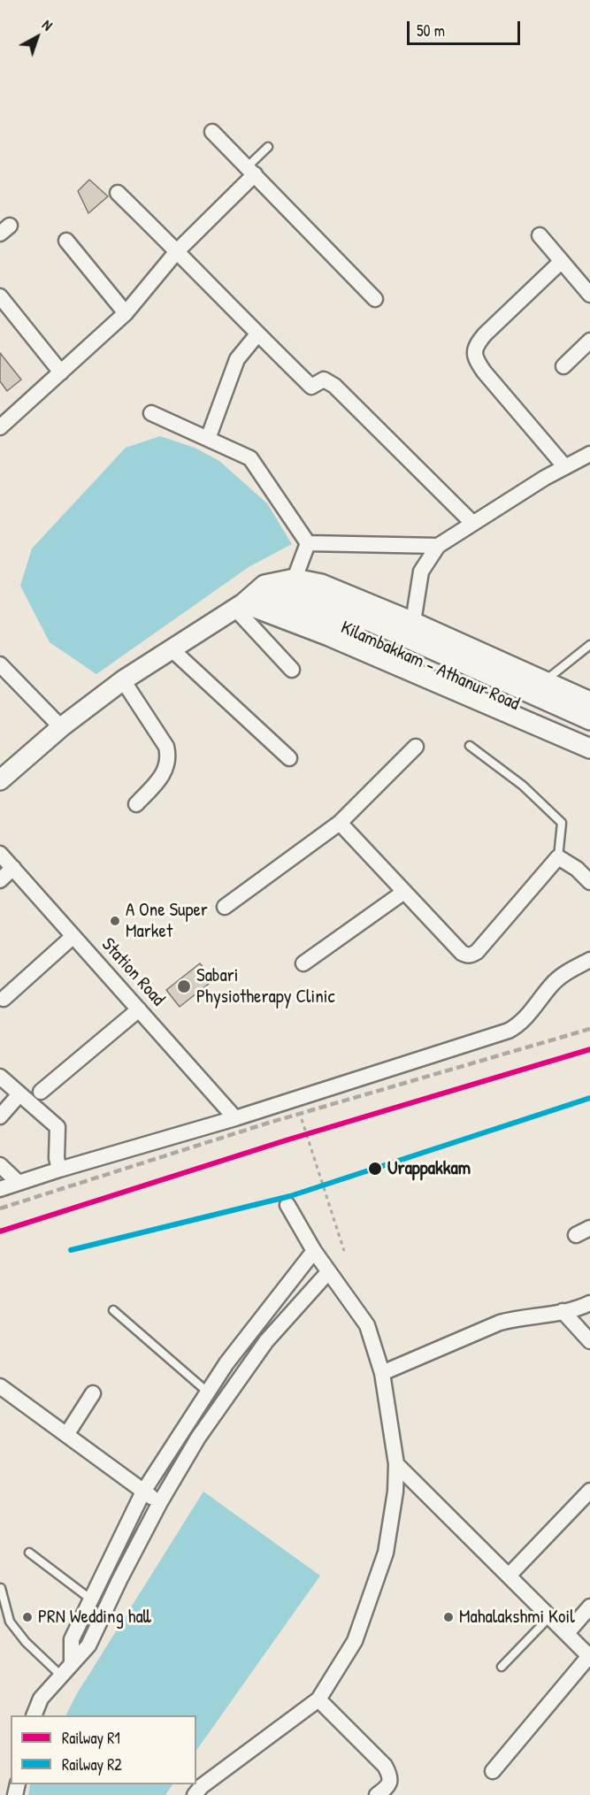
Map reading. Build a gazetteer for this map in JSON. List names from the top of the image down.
{
  "streets": {
    "street": ["Kilambakkam - Athanur Road", "Station Road"]
  },
  "places": [
    "A One Super Market",
    "Sabari Physiotherapy Clinic",
    "Urappakkam",
    "PRN Wedding hall",
    "Mahalakshmi Koil"
  ],
  "lines": ["rail line R1", "rail line R2"],
  "legend": ["Railway R1", "Railway R2"],
  "scale_bar": "50 m",
  "north": "top right"
}
